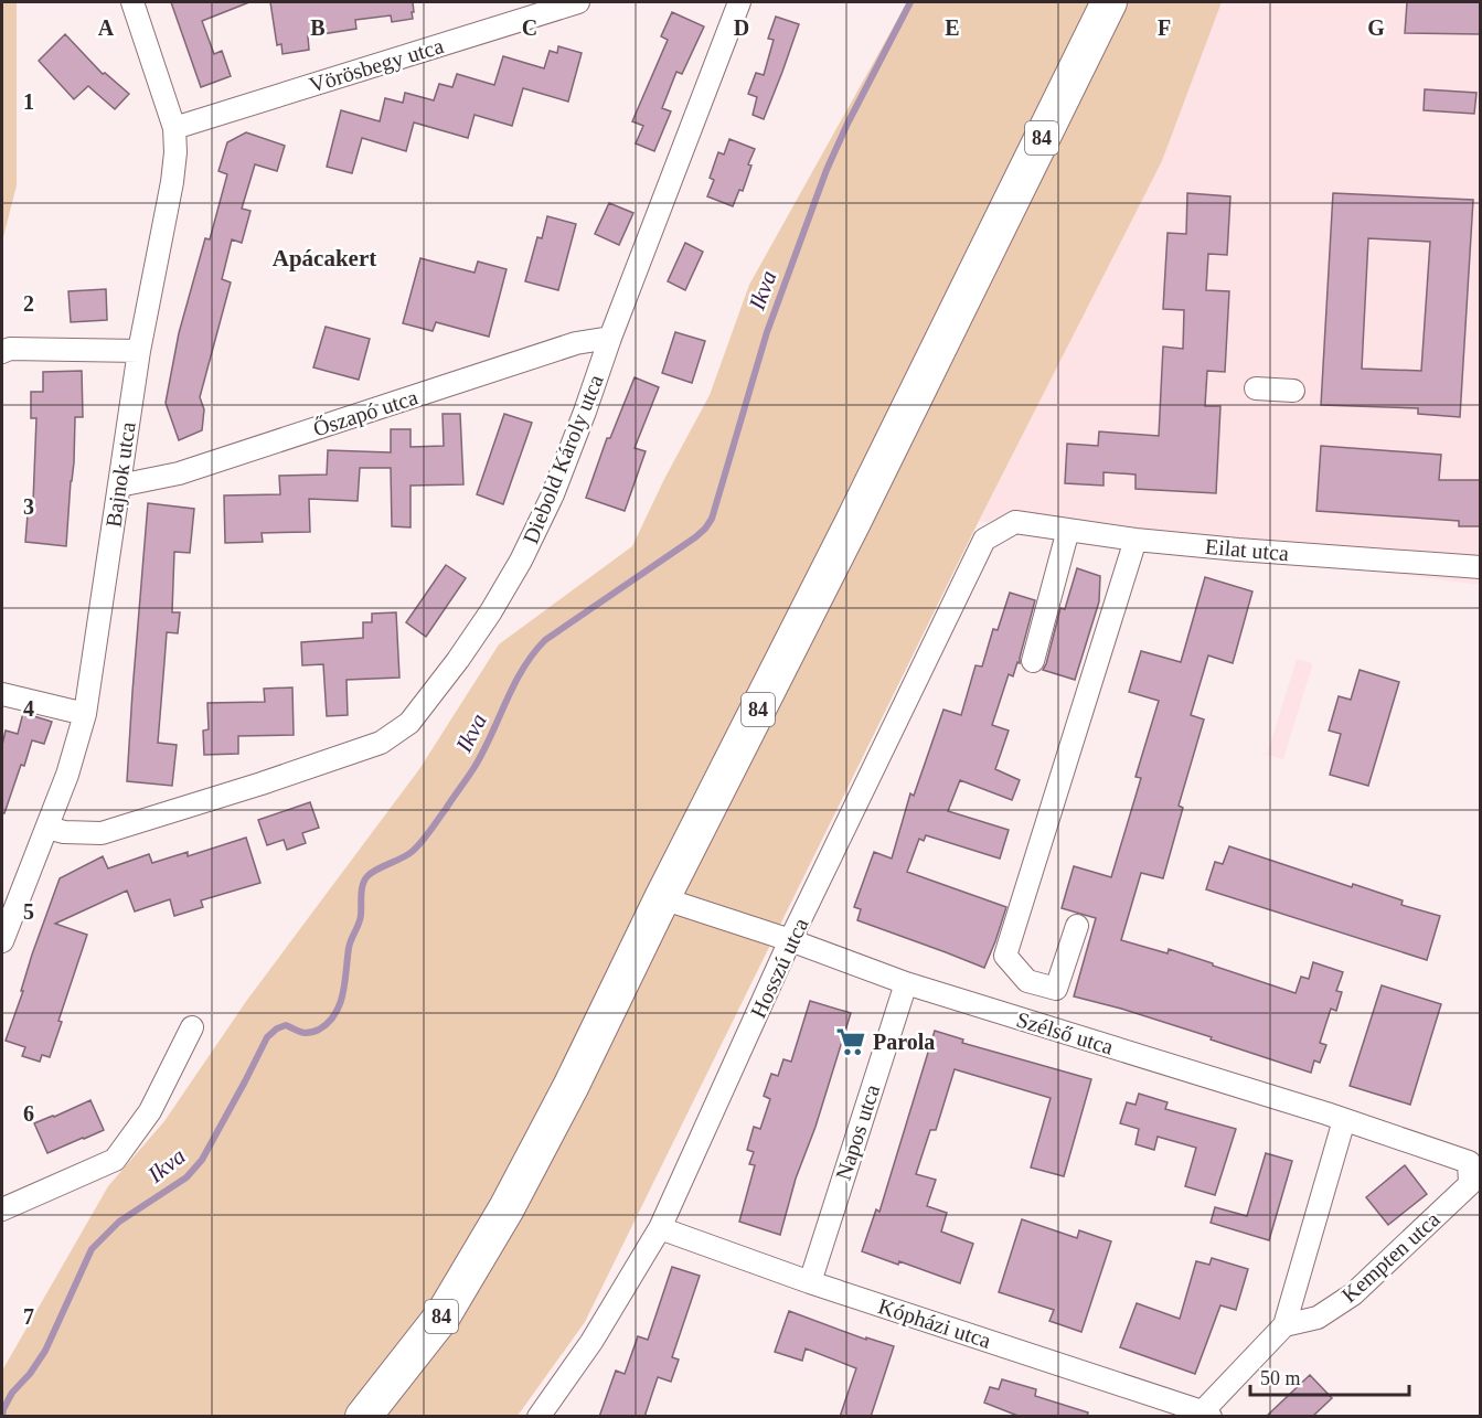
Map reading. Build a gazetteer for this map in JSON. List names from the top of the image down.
{
  "streets": {
    "main road": ["84"],
    "street": [
      "Vörösbegy utca",
      "Őszapó utca",
      "Diebold Károly utca",
      "Bajnok utca",
      "Eilat utca",
      "Hosszú utca",
      "Szélső utca",
      "Napos utca",
      "Kempten utca",
      "Kópházi utca"
    ]
  },
  "crossings": [
    ["Vörösbegy utca", "Bajnok utca"],
    ["84", "Szélső utca"],
    ["Őszapó utca", "Diebold Károly utca"],
    ["Őszapó utca", "Bajnok utca"],
    ["Diebold Károly utca", "Bajnok utca"],
    ["Eilat utca", "Hosszú utca"],
    ["Eilat utca", "Szélső utca"],
    ["Hosszú utca", "Szélső utca"],
    ["Hosszú utca", "Kópházi utca"],
    ["Szélső utca", "Napos utca"],
    ["Szélső utca", "Kempten utca"],
    ["Napos utca", "Kópházi utca"]
  ],
  "districts": ["Apácakert"],
  "water": ["Ikva"],
  "places": {
    "supermarket": ["Parola"]
  },
  "scale_bar": "50 m",
  "grid": {
    "columns": [
      "A",
      "B",
      "C",
      "D",
      "E",
      "F",
      "G"
    ],
    "rows": [
      "1",
      "2",
      "3",
      "4",
      "5",
      "6",
      "7"
    ]
  }
}
